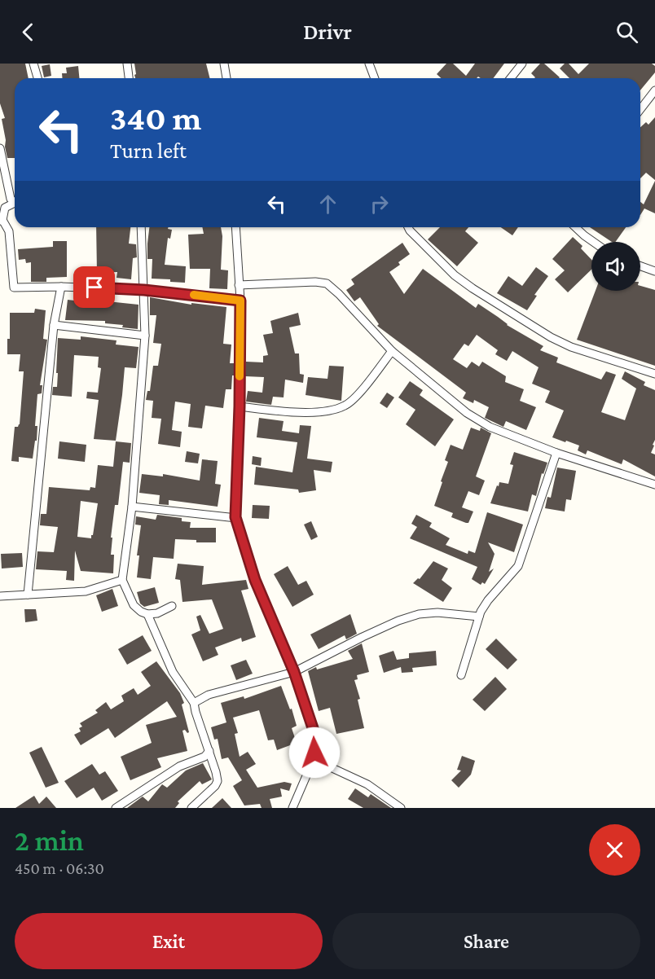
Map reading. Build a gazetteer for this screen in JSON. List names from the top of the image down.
{
  "page": {
    "header": "Drivr",
    "turn": ["340 m", "Turn left"],
    "heading": ["2 min", "450 m · 06:30"],
    "buttons": ["Exit", "Share"]
  }
}
